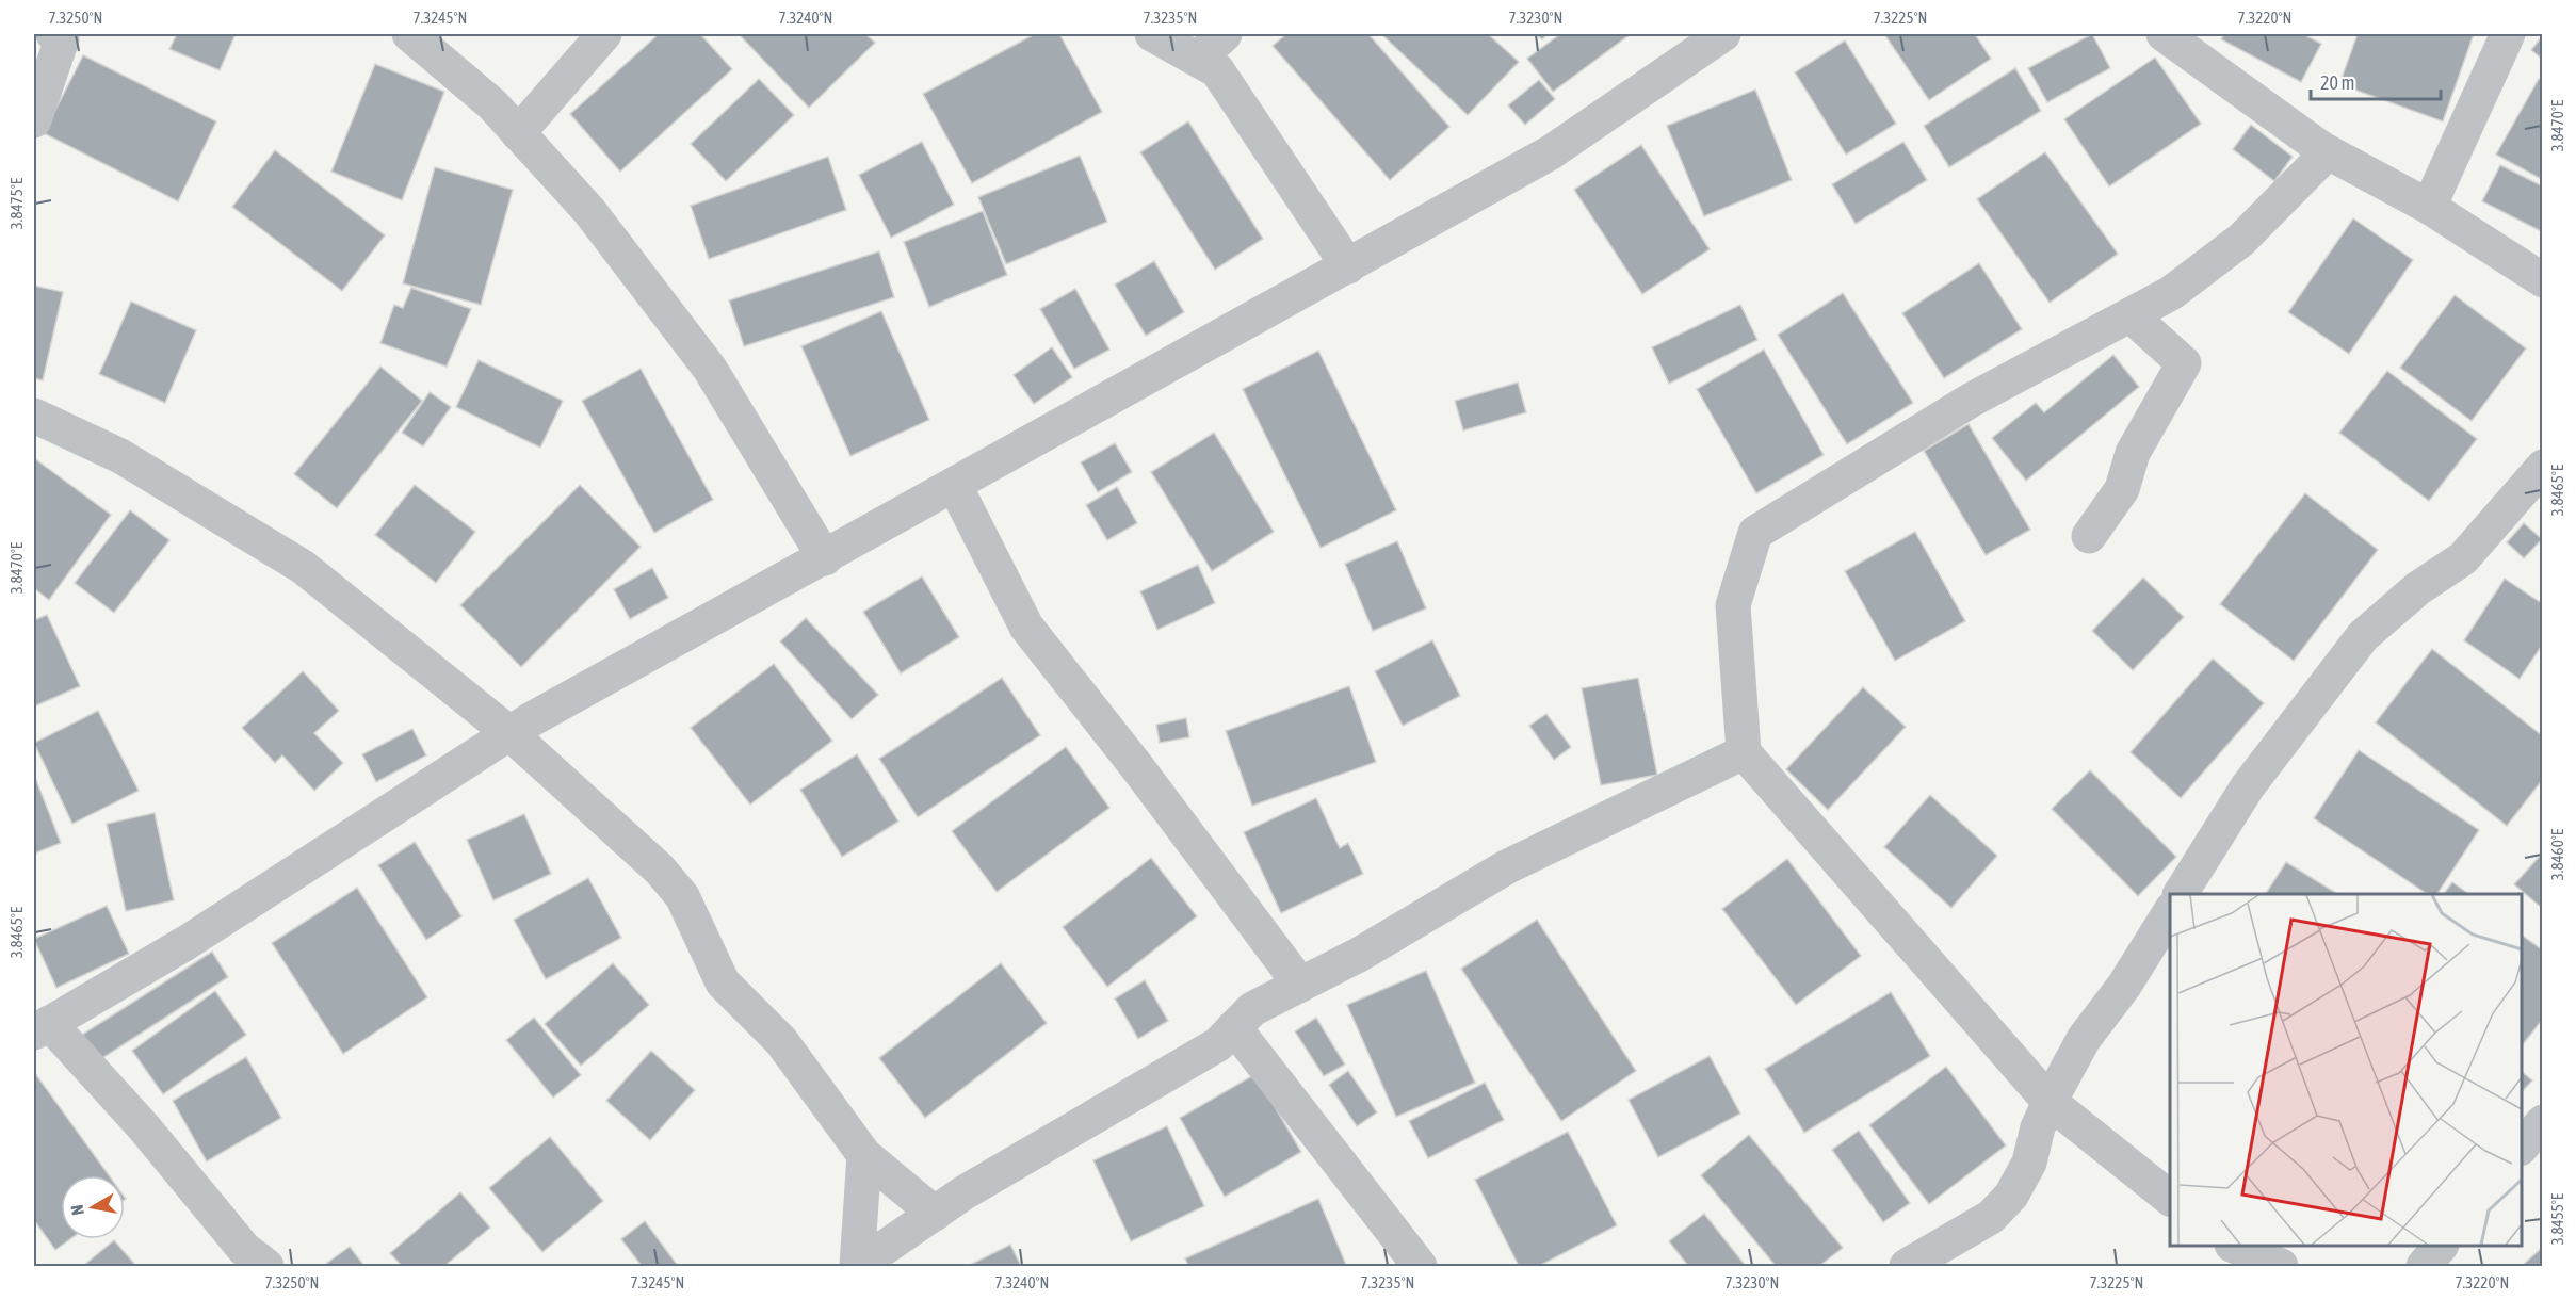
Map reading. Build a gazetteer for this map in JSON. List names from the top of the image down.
{
  "scale_bar": "20 m",
  "north": "left",
  "coordinates": [
    "7.3250°N",
    "7.3245°N",
    "7.3240°N",
    "7.3235°N",
    "7.3230°N",
    "7.3225°N",
    "7.3220°N",
    "3.8470°E",
    "3.8475°E",
    "3.8465°E",
    "3.8460°E",
    "3.8455°E"
  ]
}
